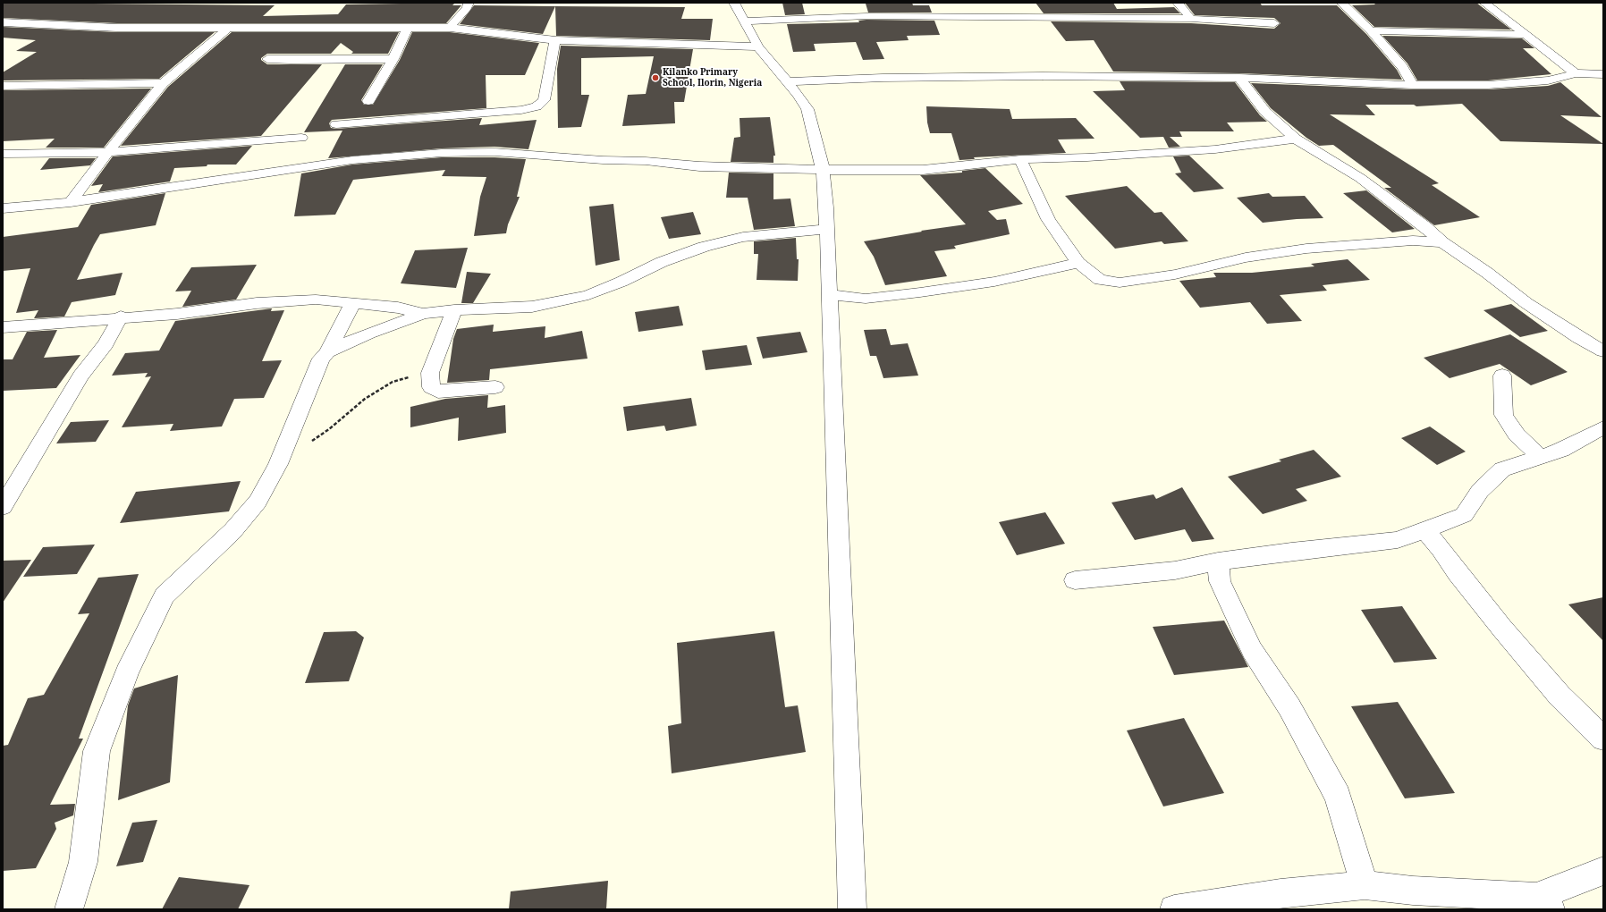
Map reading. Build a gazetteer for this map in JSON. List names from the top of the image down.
{
  "places": ["Kilanko Primary School, Ilorin, Nigeria"]
}
